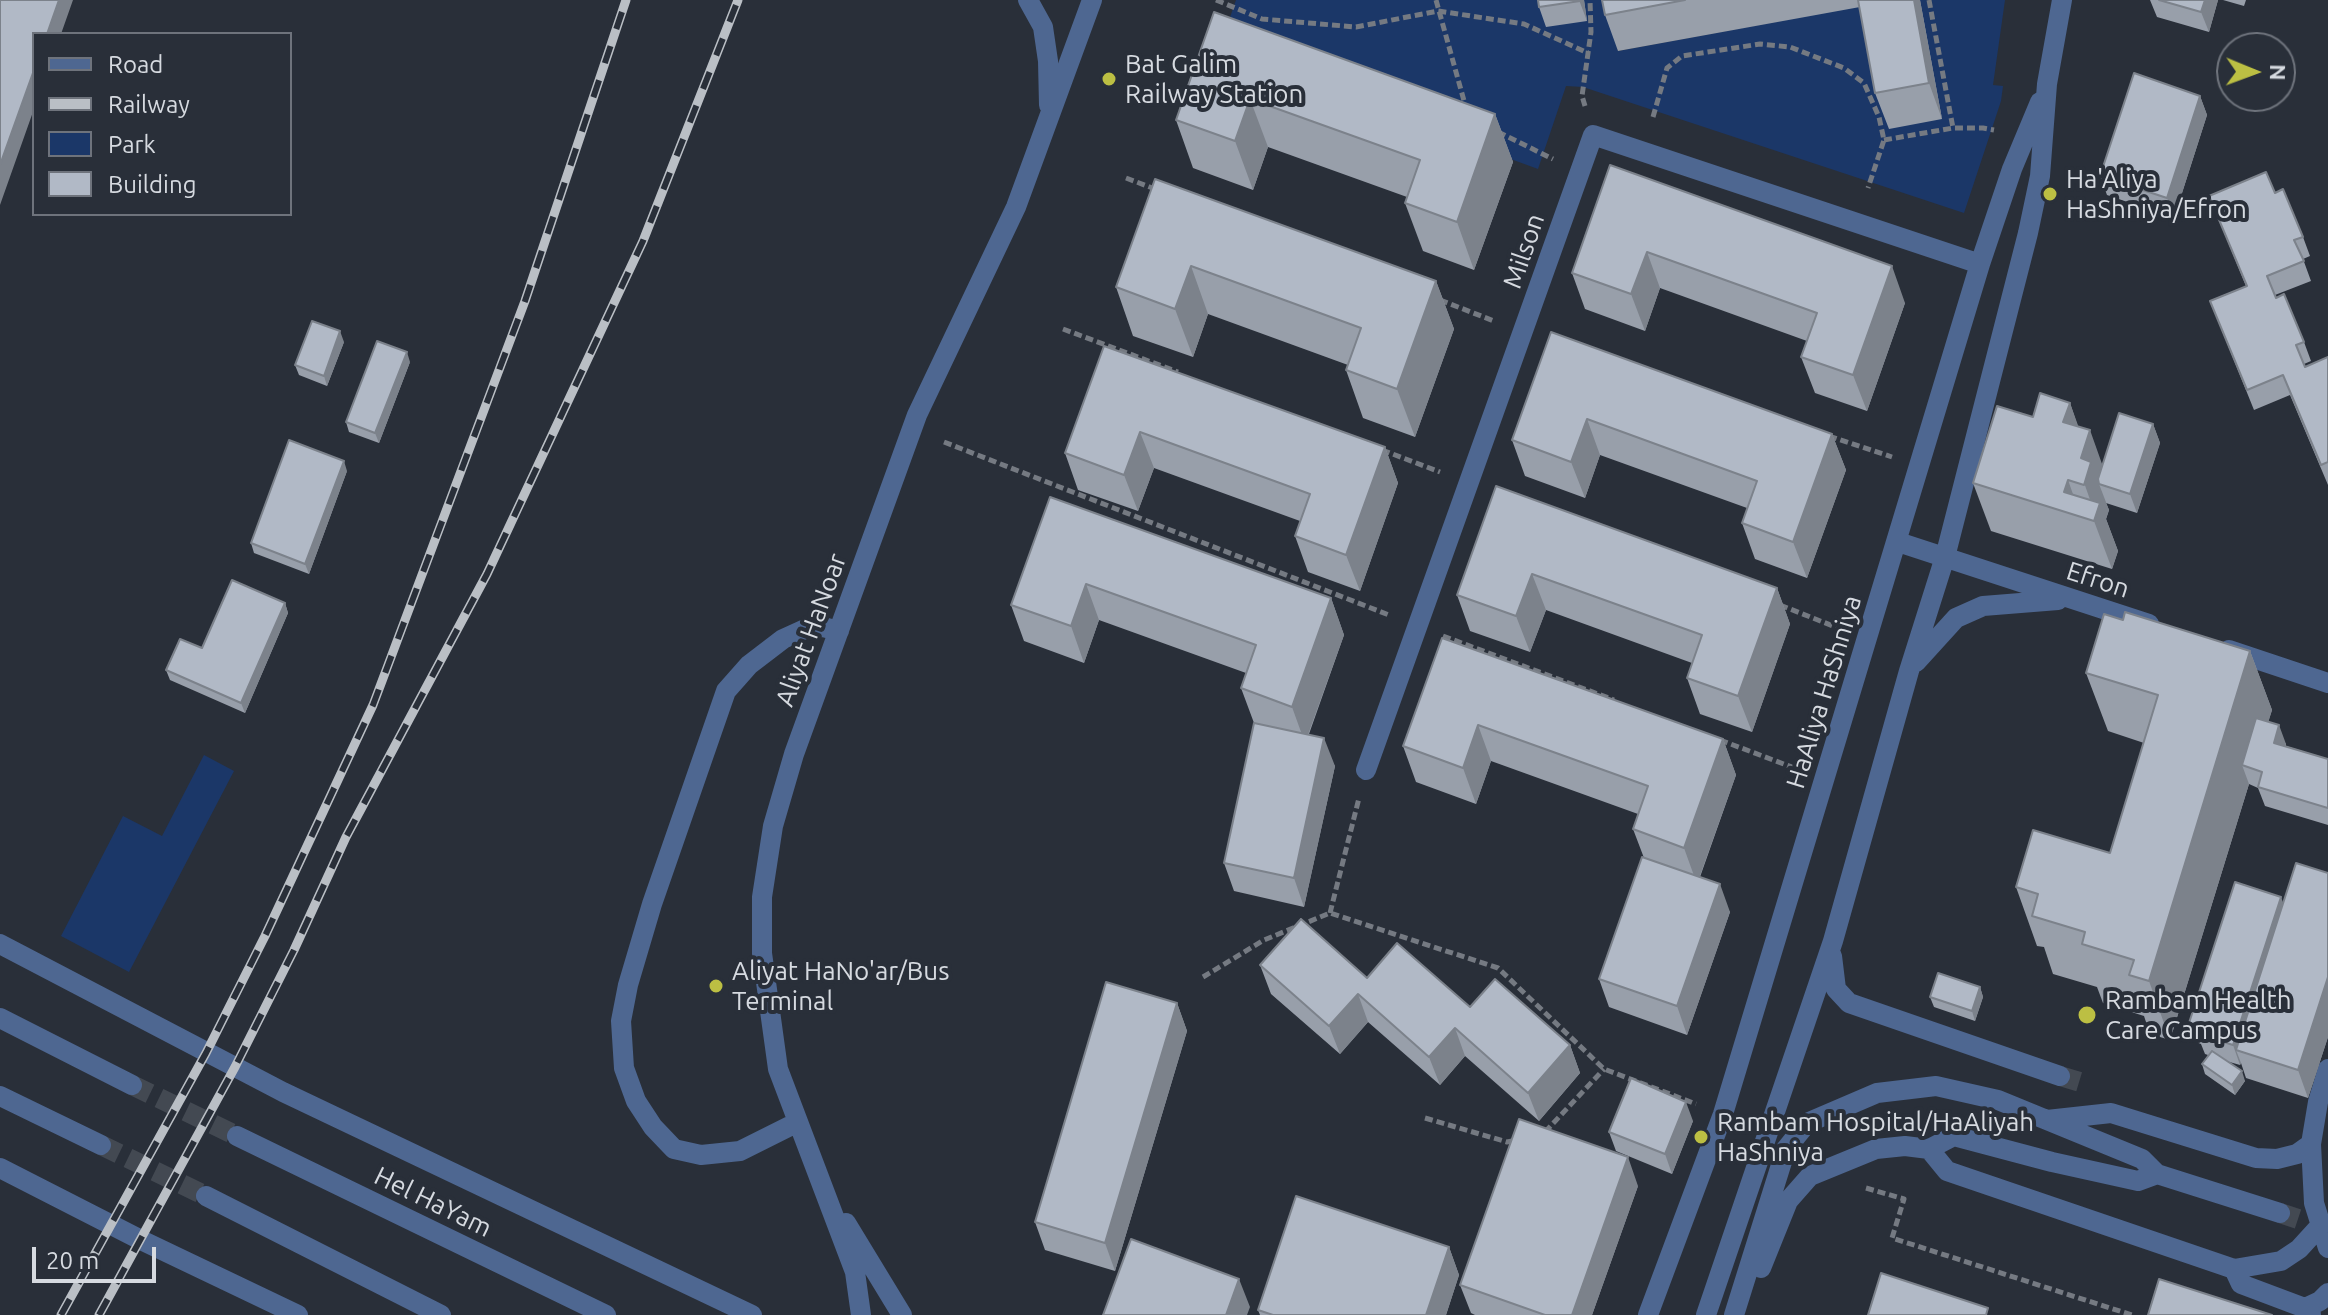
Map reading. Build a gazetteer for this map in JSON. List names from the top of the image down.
{
  "streets": {
    "street": [
      "Milson",
      "Efron",
      "Aliyat HaNoar",
      "HaAliya HaShniya",
      "Hel HaYam"
    ]
  },
  "crossings": [
    ["Efron", "HaAliya HaShniya"]
  ],
  "places": [
    "Bat Galim Railway Station",
    "Ha'Aliya HaShniya/Efron",
    "Aliyat HaNo'ar/Bus Terminal",
    "Rambam Health Care Campus",
    "Rambam Hospital/HaAliyah HaShniya"
  ],
  "legend": [
    "Road",
    "Railway",
    "Park",
    "Building"
  ],
  "scale_bar": "20 m",
  "north": "right"
}
